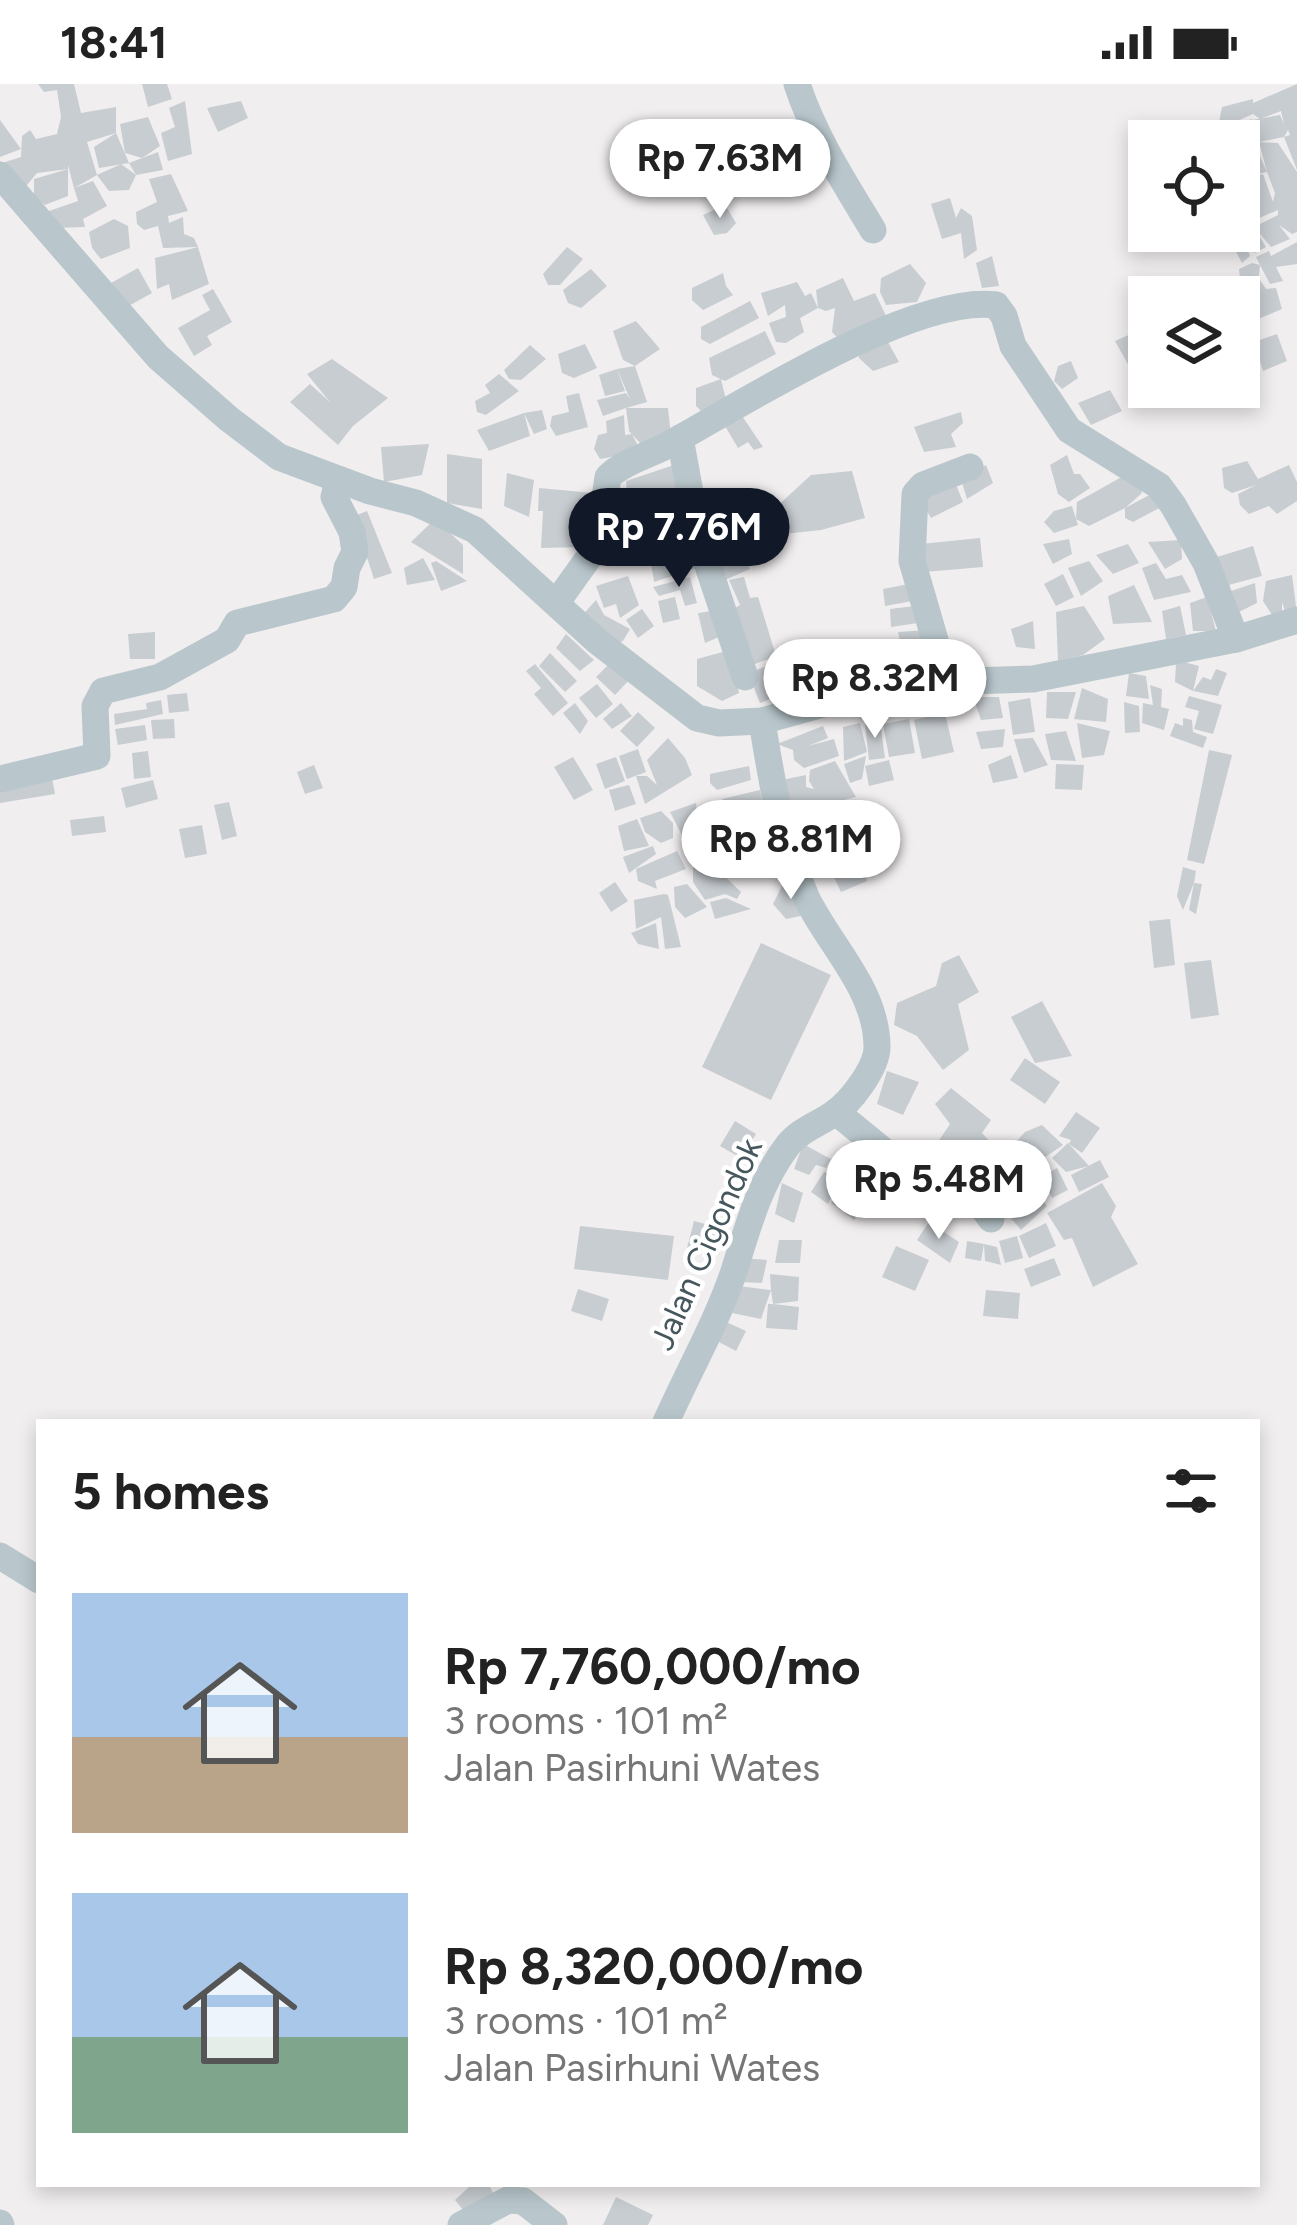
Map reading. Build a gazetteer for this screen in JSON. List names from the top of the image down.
{
  "streets": {
    "street": ["Jalan Cigondok"]
  },
  "page": {
    "status": "18:41",
    "price": [
      "Rp 7.63M",
      "Rp 7.76M",
      "Rp 8.32M",
      "Rp 8.81M",
      "Rp 5.48M"
    ],
    "heading": "5 homes",
    "list": [
      {
        "name": "Rp 7,760,000/mo",
        "note": "3 rooms · 101 m² · Jalan Pasirhuni Wates"
      },
      {
        "name": "Rp 8,320,000/mo",
        "note": "3 rooms · 101 m² · Jalan Pasirhuni Wates"
      }
    ]
  }
}
